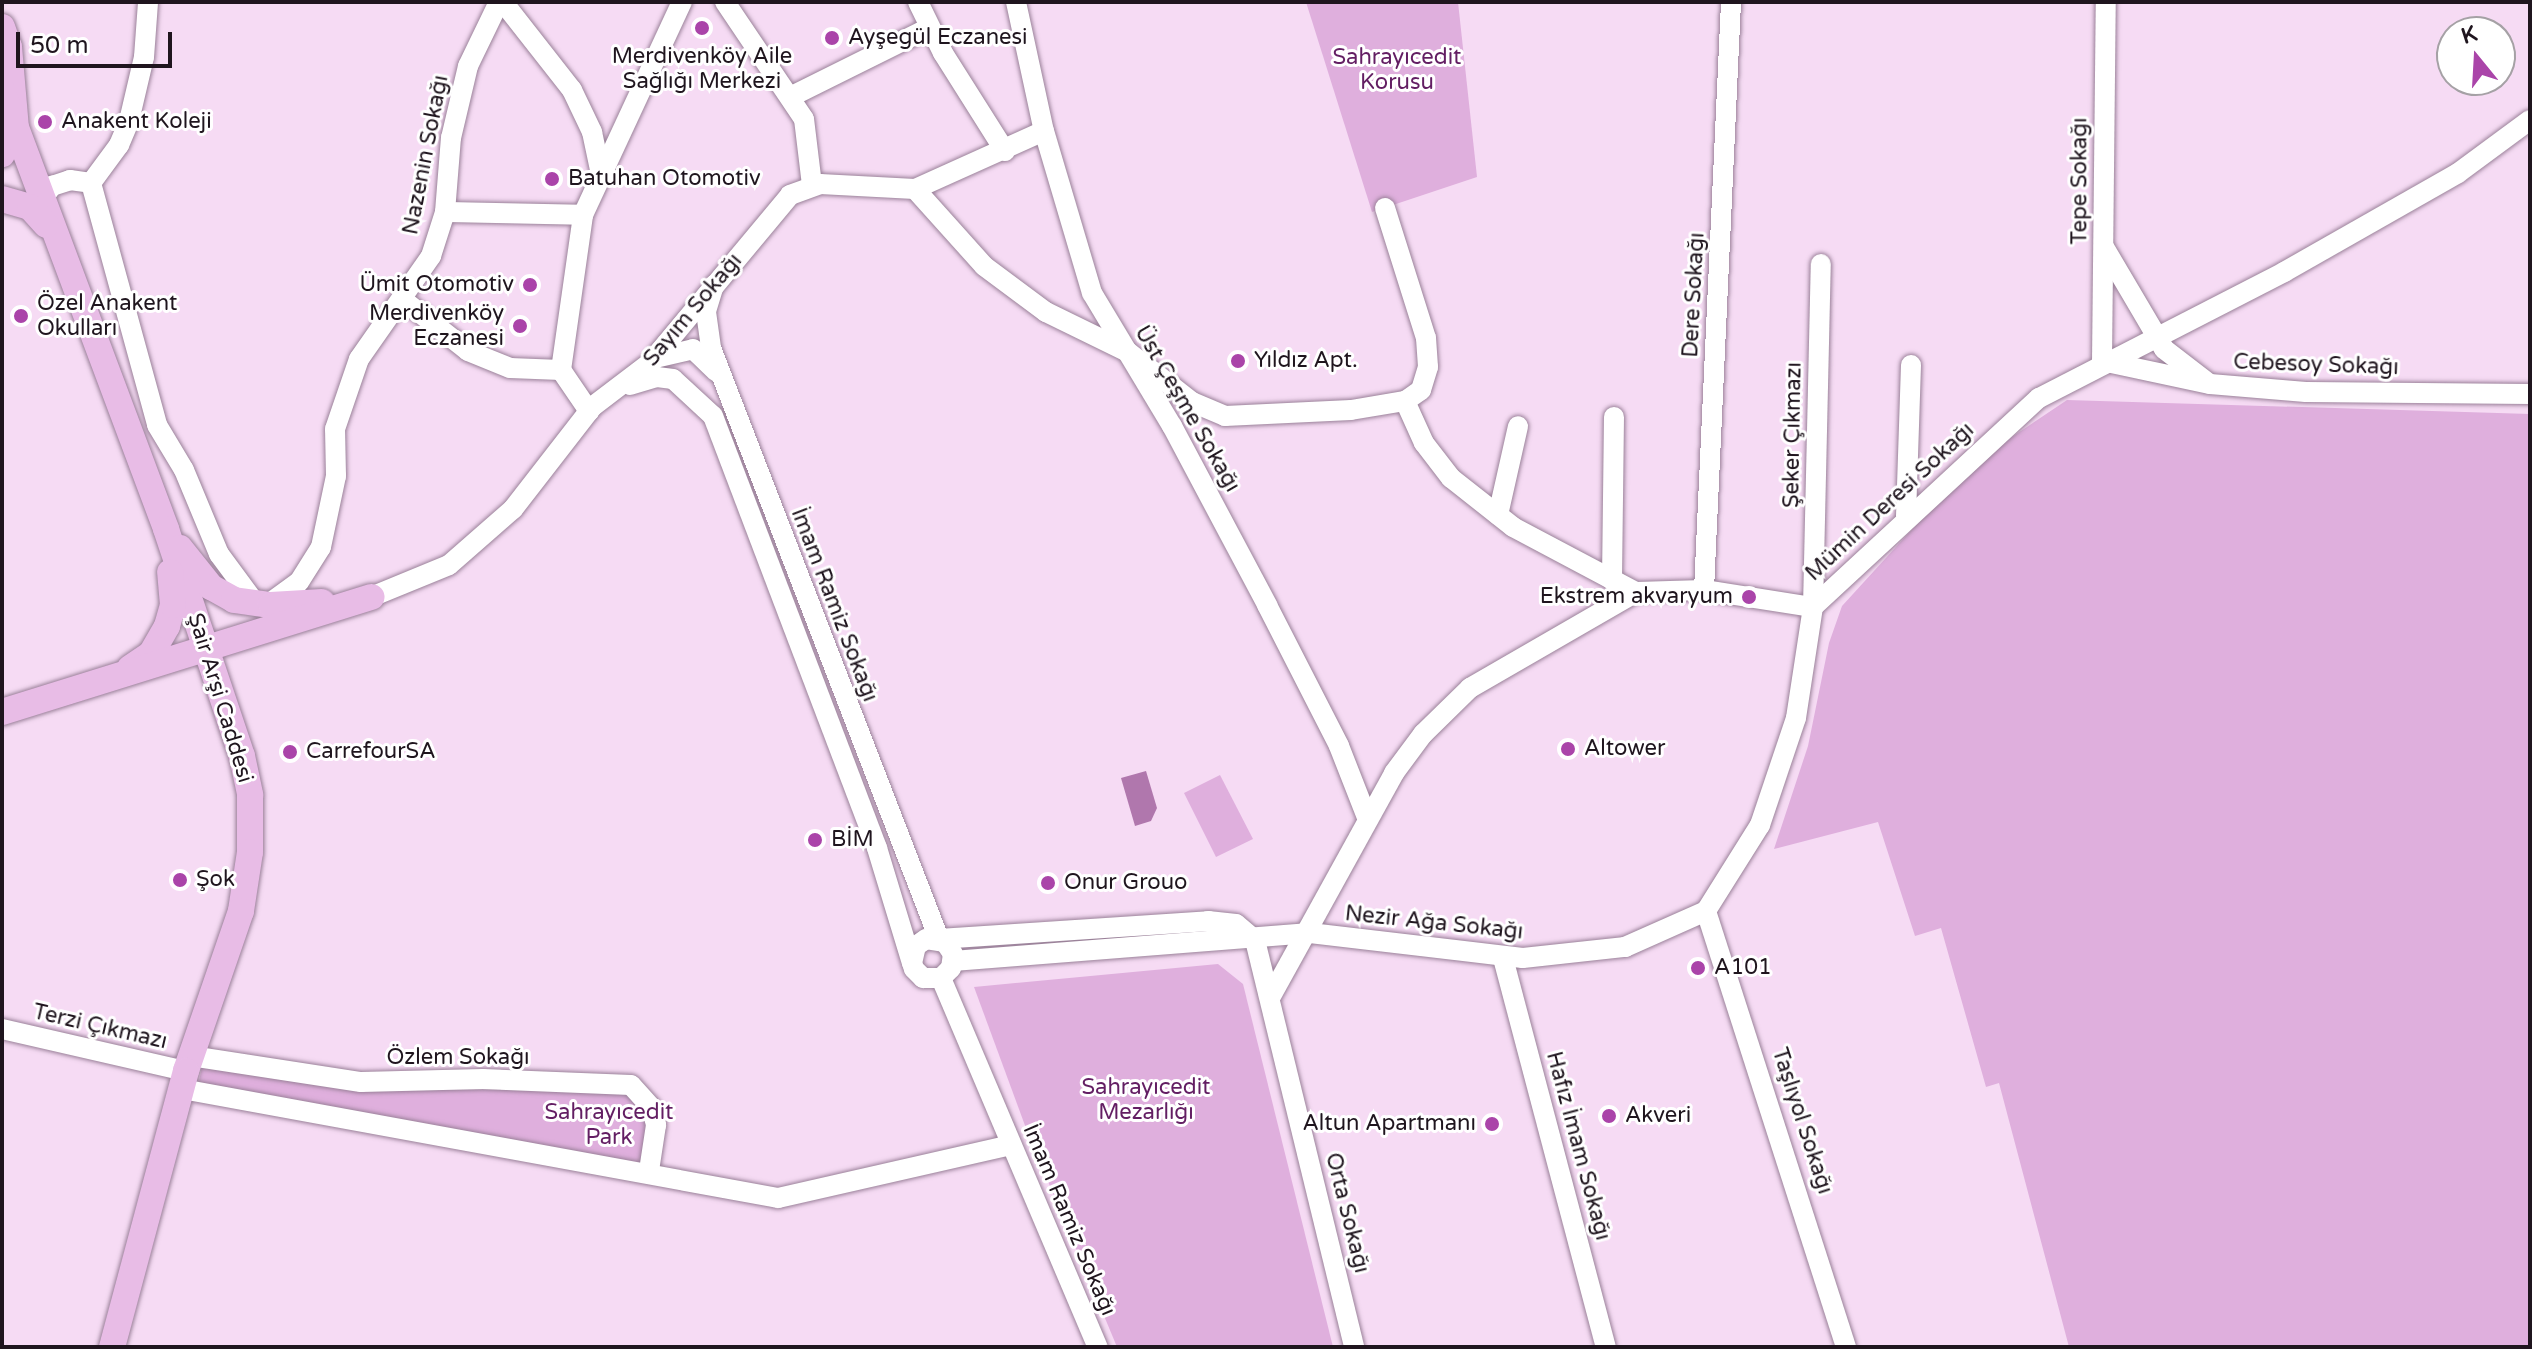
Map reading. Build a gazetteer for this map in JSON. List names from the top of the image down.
{
  "streets": {
    "main road": ["Sayım Sokağı", "Şair Arşi Caddesi"],
    "street": [
      "Nazenin Sokağı",
      "Tepe Sokağı",
      "Dere Sokağı",
      "Cebesoy Sokağı",
      "Üst Çeşme Sokağı",
      "Şeker Çıkmazı",
      "Mümin Deresi Sokağı",
      "İmam Ramiz Sokağı",
      "Nezir Ağa Sokağı",
      "Terzi Çıkmazı",
      "Özlem Sokağı",
      "Taşlıyol Sokağı",
      "Hafız İmam Sokağı",
      "Orta Sokağı"
    ]
  },
  "crossings": [
    ["Tepe Sokağı", "Cebesoy Sokağı"],
    ["Tepe Sokağı", "Mümin Deresi Sokağı"],
    ["Dere Sokağı", "Mümin Deresi Sokağı"],
    ["Sayım Sokağı", "İmam Ramiz Sokağı"],
    ["Sayım Sokağı", "Şair Arşi Caddesi"],
    ["Cebesoy Sokağı", "Mümin Deresi Sokağı"],
    ["Üst Çeşme Sokağı", "Mümin Deresi Sokağı"],
    ["Şeker Çıkmazı", "Mümin Deresi Sokağı"],
    ["Mümin Deresi Sokağı", "Nezir Ağa Sokağı"],
    ["İmam Ramiz Sokağı", "Nezir Ağa Sokağı"],
    ["Şair Arşi Caddesi", "Terzi Çıkmazı"],
    ["Şair Arşi Caddesi", "Özlem Sokağı"],
    ["Nezir Ağa Sokağı", "Taşlıyol Sokağı"],
    ["Nezir Ağa Sokağı", "Hafız İmam Sokağı"],
    ["Nezir Ağa Sokağı", "Orta Sokağı"],
    ["Terzi Çıkmazı", "Özlem Sokağı"]
  ],
  "parks": ["Sahrayıcedit Korusu", "Sahrayıcedit Mezarlığı", "Sahrayıcedit Park"],
  "places": [
    "Merdivenköy Aile Sağlığı Merkezi",
    "Ayşegül Eczanesi",
    "Anakent Koleji",
    "Batuhan Otomotiv",
    "Ümit Otomotiv",
    "Özel Anakent Okulları",
    "Merdivenköy Eczanesi",
    "Yıldız Apt.",
    "Ekstrem akvaryum",
    "Altower",
    "CarrefourSA",
    "BİM",
    "Şok",
    "Onur Grouo",
    "A101",
    "Akveri",
    "Altun Apartmanı"
  ],
  "scale_bar": "50 m",
  "north": "top"
}
